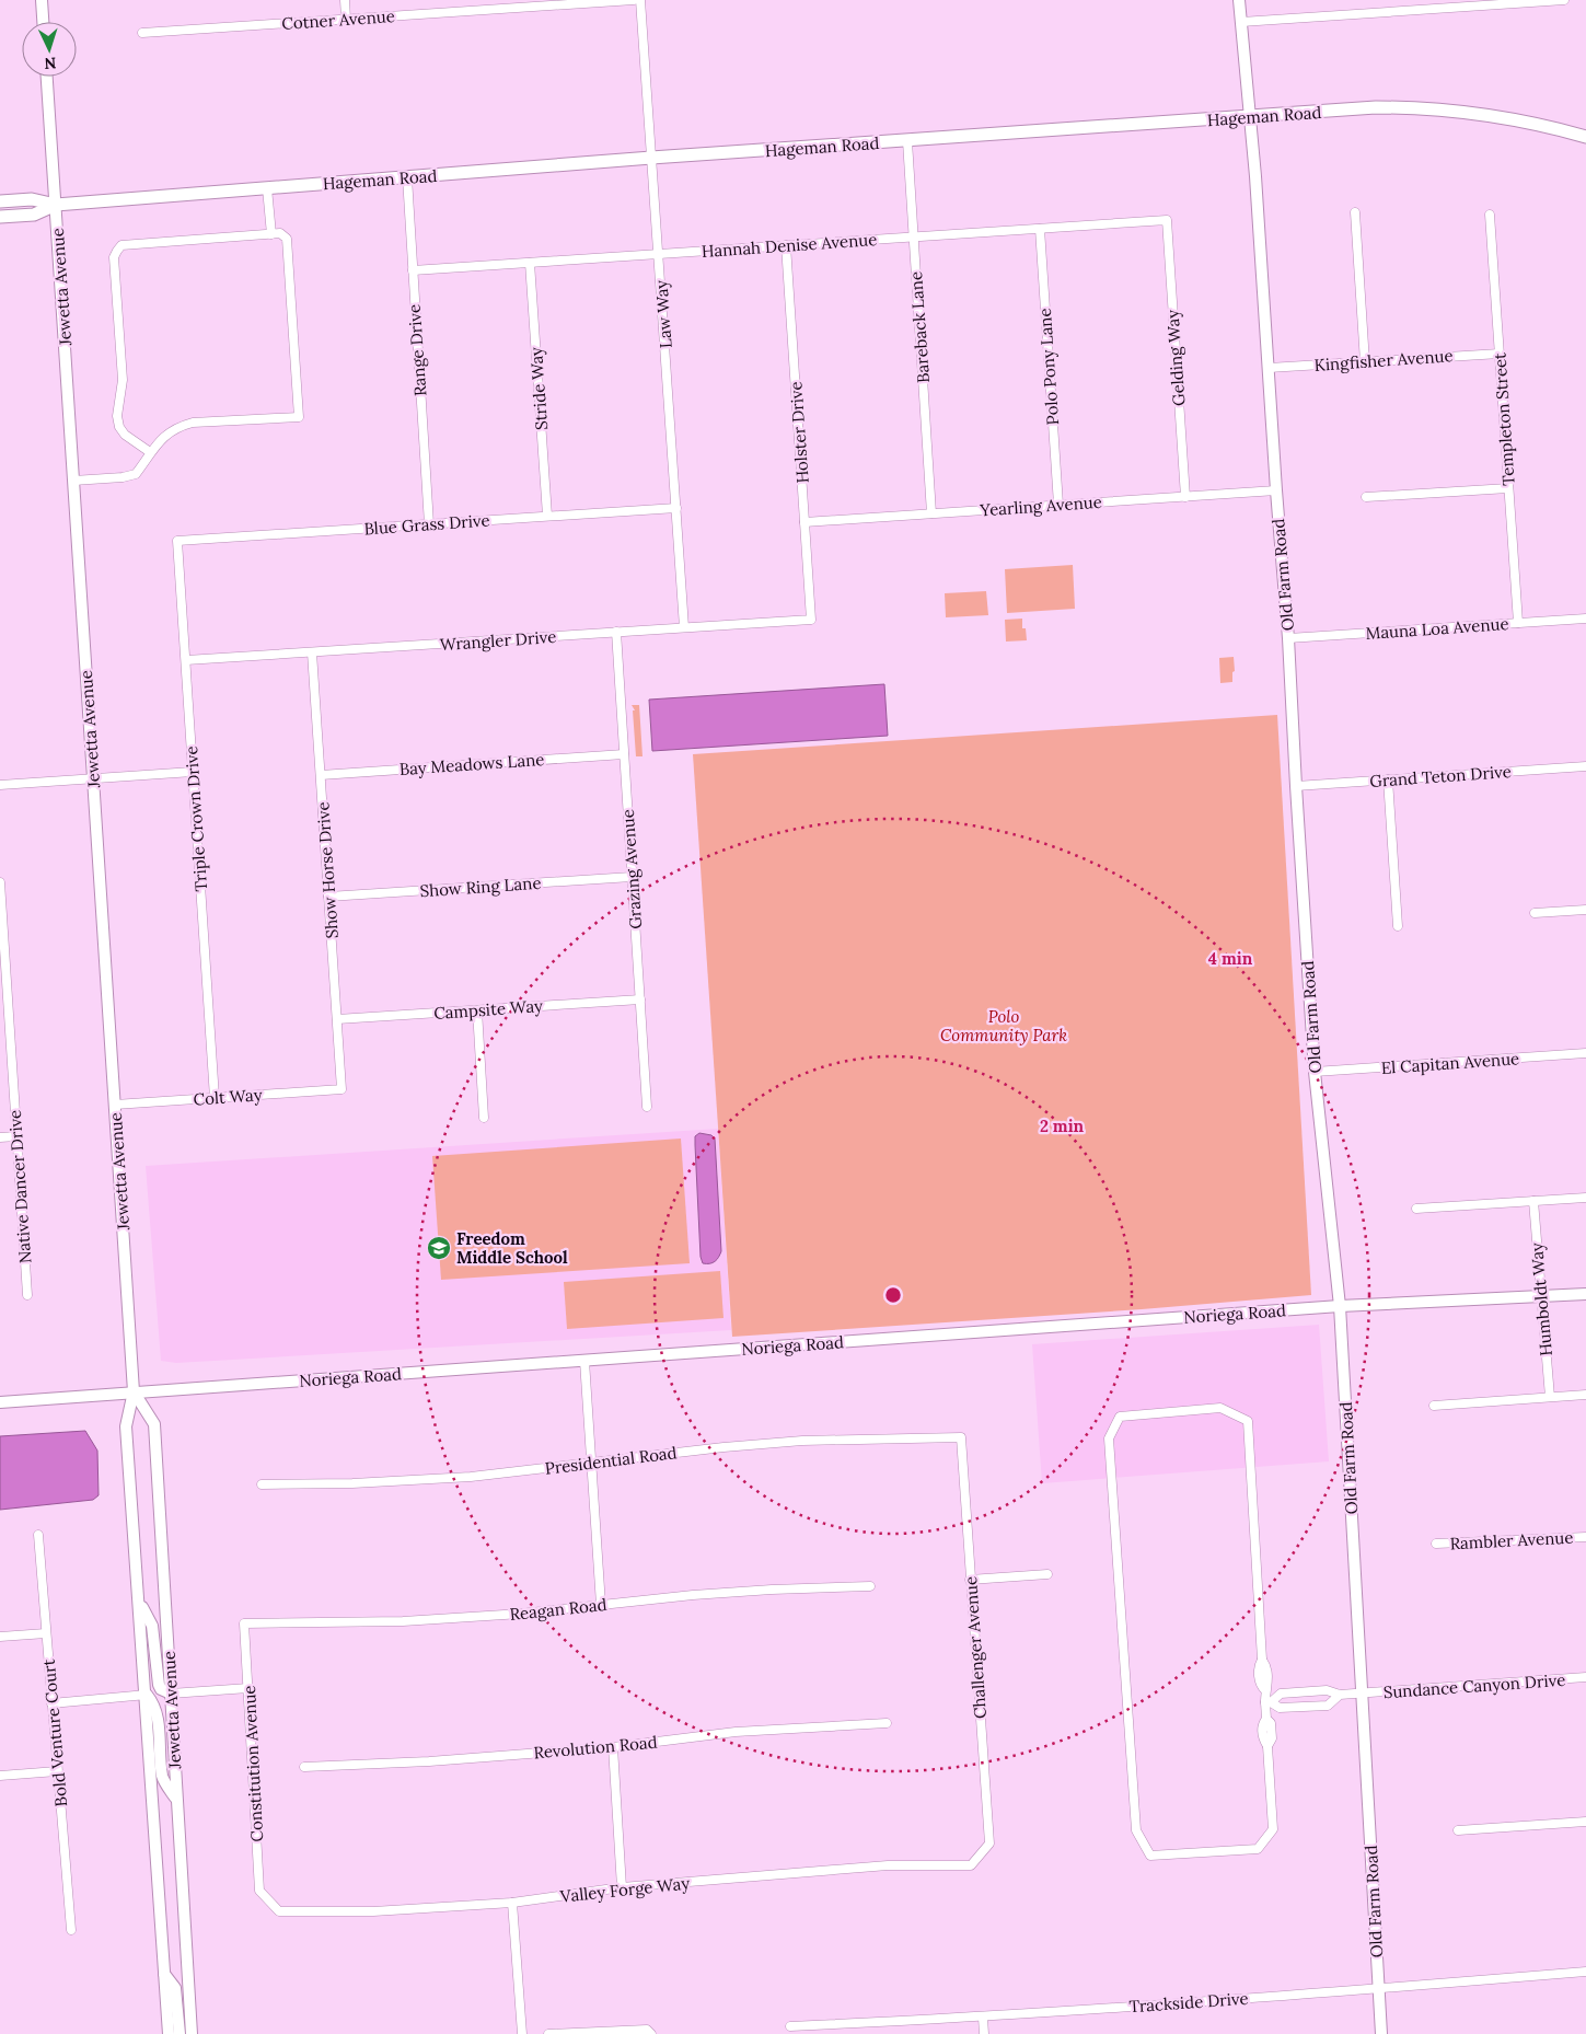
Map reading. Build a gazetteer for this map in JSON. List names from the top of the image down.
{
  "streets": {
    "main road": ["Hageman Road"],
    "street": [
      "Cotner Avenue",
      "Hannah Denise Avenue",
      "Jewetta Avenue",
      "Law Way",
      "Bareback Lane",
      "Range Drive",
      "Gelding Way",
      "Kingfisher Avenue",
      "Polo Pony Lane",
      "Stride Way",
      "Templeton Street",
      "Holster Drive",
      "Yearling Avenue",
      "Blue Grass Drive",
      "Old Farm Road",
      "Mauna Loa Avenue",
      "Wrangler Drive",
      "Bay Meadows Lane",
      "Grand Teton Drive",
      "Triple Crown Drive",
      "Grazing Avenue",
      "Show Horse Drive",
      "Show Ring Lane",
      "Campsite Way",
      "El Capitan Avenue",
      "Colt Way",
      "Native Dancer Drive",
      "Humboldt Way",
      "Noriega Road",
      "Presidential Road",
      "Rambler Avenue",
      "Reagan Road",
      "Challenger Avenue",
      "Sundance Canyon Drive",
      "Bold Venture Court",
      "Revolution Road",
      "Constitution Avenue",
      "Valley Forge Way",
      "Trackside Drive"
    ]
  },
  "crossings": [
    ["Hageman Road", "Jewetta Avenue"],
    ["Hageman Road", "Law Way"],
    ["Hageman Road", "Bareback Lane"],
    ["Hageman Road", "Range Drive"],
    ["Hageman Road", "Old Farm Road"],
    ["Hannah Denise Avenue", "Law Way"],
    ["Hannah Denise Avenue", "Bareback Lane"],
    ["Hannah Denise Avenue", "Range Drive"],
    ["Hannah Denise Avenue", "Gelding Way"],
    ["Hannah Denise Avenue", "Polo Pony Lane"],
    ["Hannah Denise Avenue", "Stride Way"],
    ["Hannah Denise Avenue", "Holster Drive"],
    ["Jewetta Avenue", "Colt Way"],
    ["Jewetta Avenue", "Noriega Road"],
    ["Law Way", "Blue Grass Drive"],
    ["Law Way", "Wrangler Drive"],
    ["Bareback Lane", "Yearling Avenue"],
    ["Range Drive", "Blue Grass Drive"],
    ["Gelding Way", "Yearling Avenue"],
    ["Kingfisher Avenue", "Templeton Street"],
    ["Kingfisher Avenue", "Old Farm Road"],
    ["Polo Pony Lane", "Yearling Avenue"],
    ["Stride Way", "Blue Grass Drive"],
    ["Templeton Street", "Mauna Loa Avenue"],
    ["Holster Drive", "Yearling Avenue"],
    ["Holster Drive", "Wrangler Drive"],
    ["Yearling Avenue", "Old Farm Road"],
    ["Blue Grass Drive", "Triple Crown Drive"],
    ["Old Farm Road", "Mauna Loa Avenue"],
    ["Old Farm Road", "Grand Teton Drive"],
    ["Old Farm Road", "El Capitan Avenue"],
    ["Old Farm Road", "Noriega Road"],
    ["Old Farm Road", "Sundance Canyon Drive"],
    ["Old Farm Road", "Trackside Drive"],
    ["Wrangler Drive", "Triple Crown Drive"],
    ["Wrangler Drive", "Grazing Avenue"],
    ["Wrangler Drive", "Show Horse Drive"],
    ["Bay Meadows Lane", "Grazing Avenue"],
    ["Bay Meadows Lane", "Show Horse Drive"],
    ["Triple Crown Drive", "Colt Way"],
    ["Grazing Avenue", "Show Ring Lane"],
    ["Grazing Avenue", "Campsite Way"],
    ["Show Horse Drive", "Show Ring Lane"],
    ["Show Horse Drive", "Campsite Way"],
    ["Show Horse Drive", "Colt Way"],
    ["Humboldt Way", "Noriega Road"],
    ["Presidential Road", "Challenger Avenue"],
    ["Reagan Road", "Constitution Avenue"],
    ["Challenger Avenue", "Valley Forge Way"],
    ["Constitution Avenue", "Valley Forge Way"]
  ],
  "parks": ["Polo Community Park"],
  "places": {
    "school or university": ["Freedom Middle School"]
  },
  "north": "bottom",
  "rings": ["4 min", "2 min"]
}
